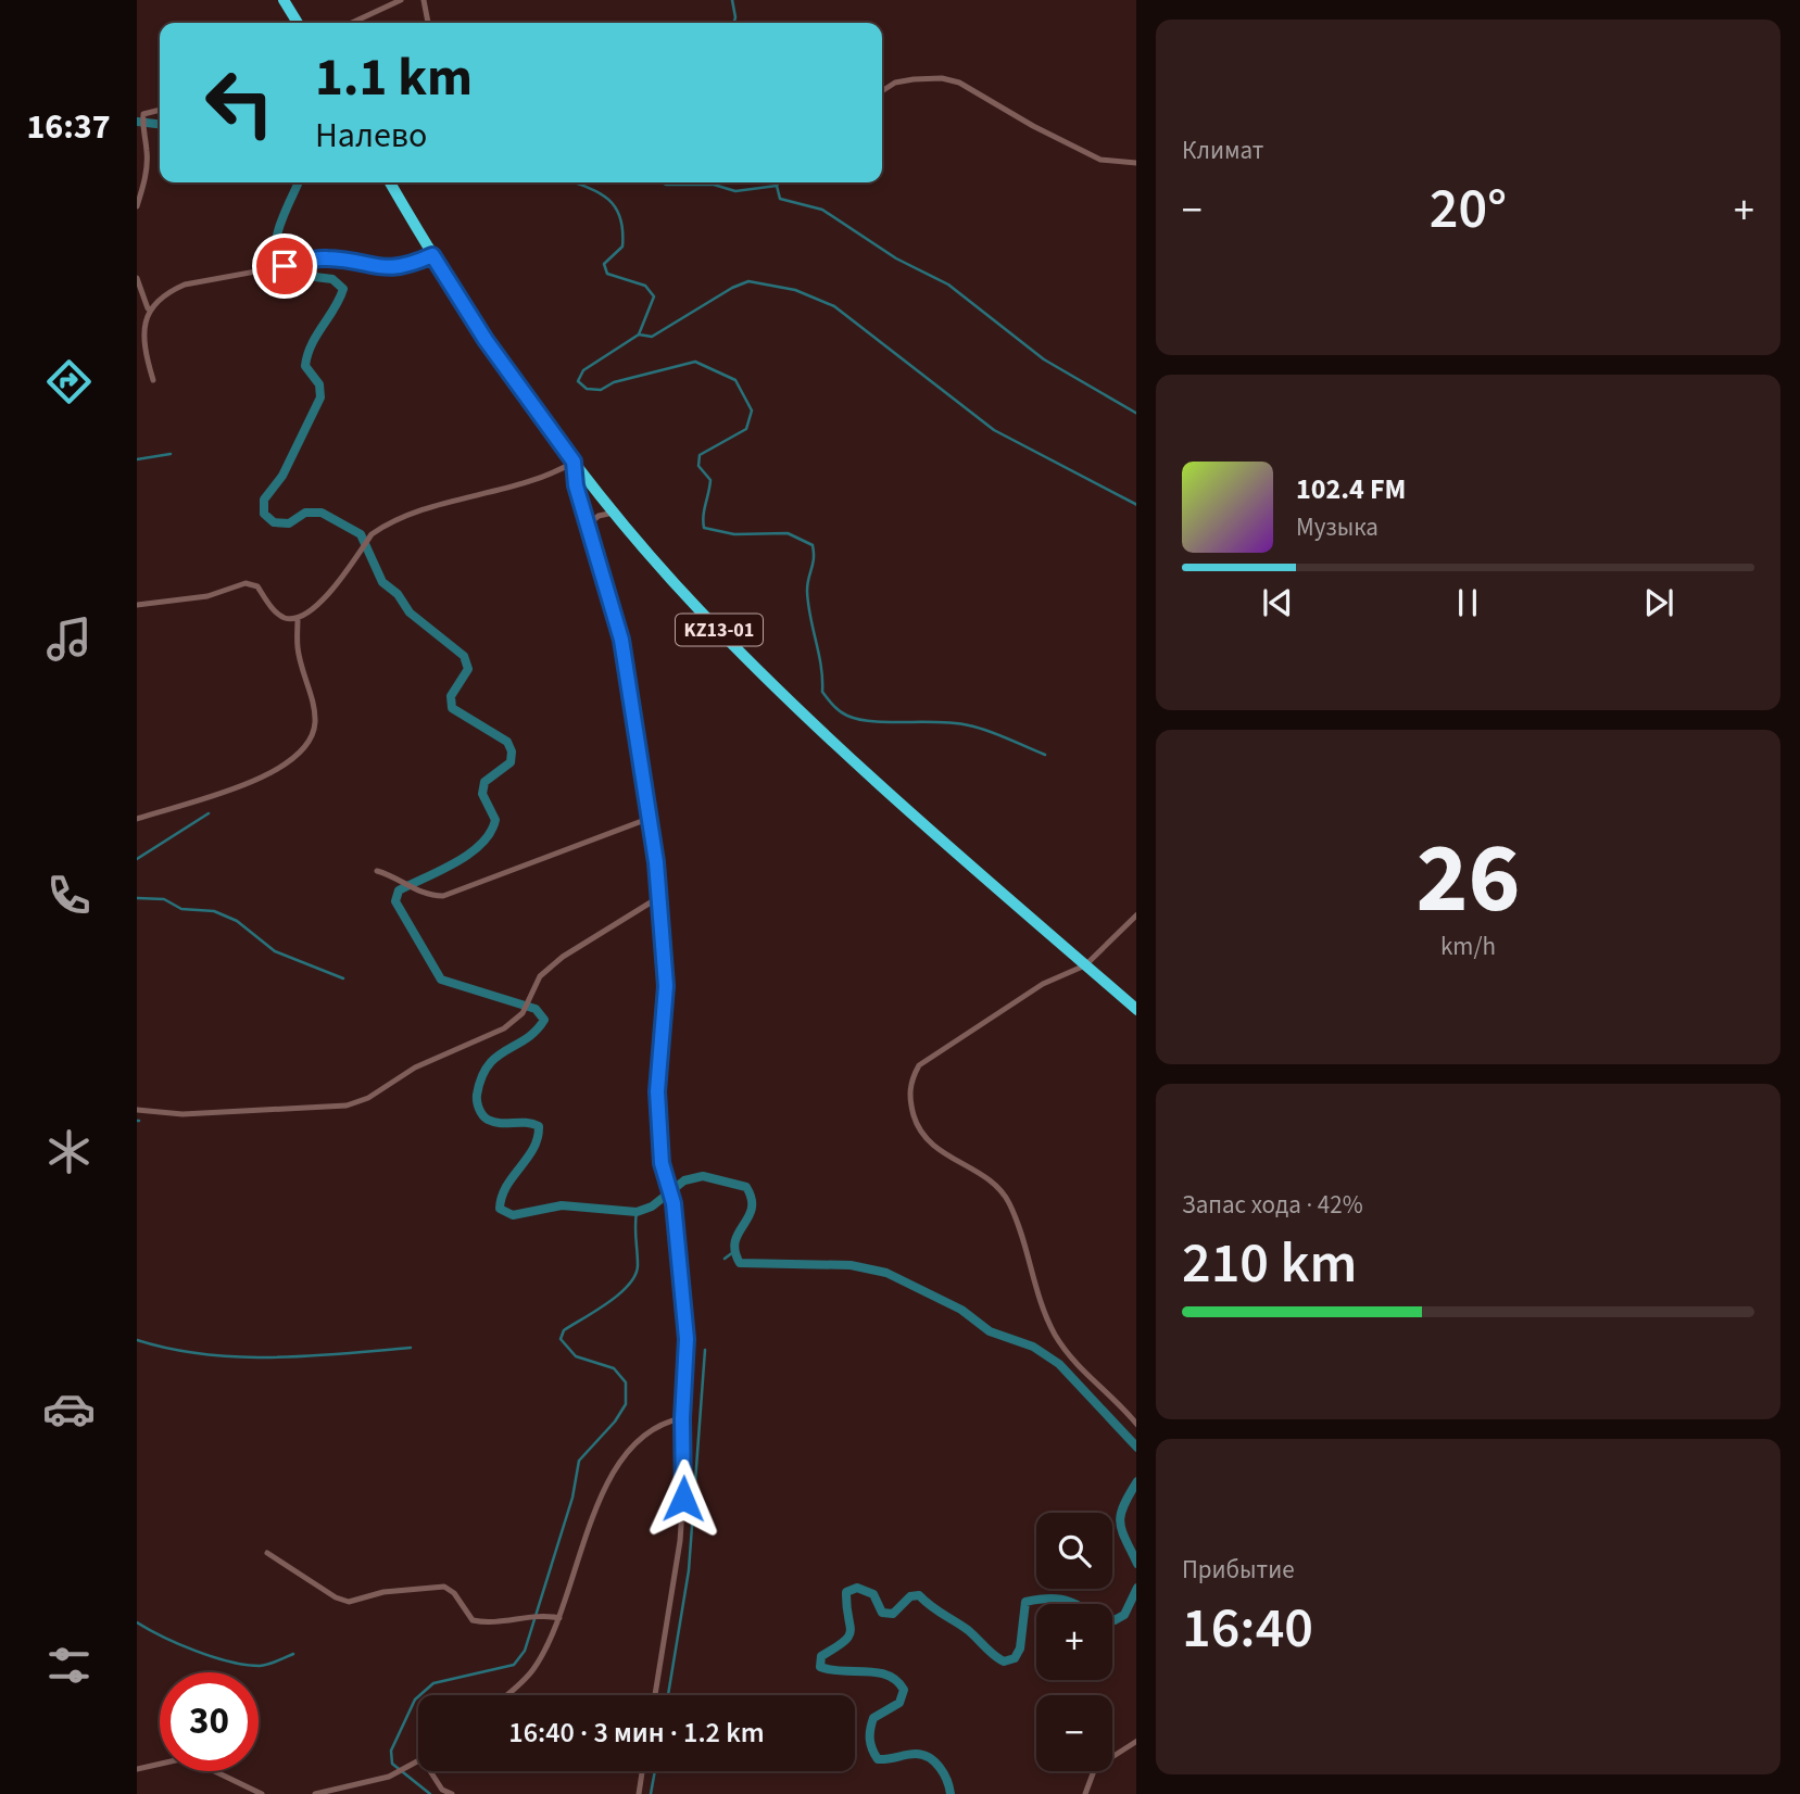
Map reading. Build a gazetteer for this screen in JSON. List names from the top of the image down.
{
  "streets": {
    "highway": ["KZ13-01"]
  },
  "page": {
    "tabs": "16:37",
    "tile": [
      "Климат",
      ["26", "km/h"],
      ["Запас хода · 42%", "210 km"],
      ["Прибытие", "16:40"]
    ],
    "turn": ["1.1 km", "Налево"],
    "heat": ["−", "20°", "+"],
    "song": ["102.4 FM", "Музыка"],
    "map_buttons": ["+", "−"],
    "limit": "30",
    "trip": "16:40 · 3 мин · 1.2 km"
  }
}
